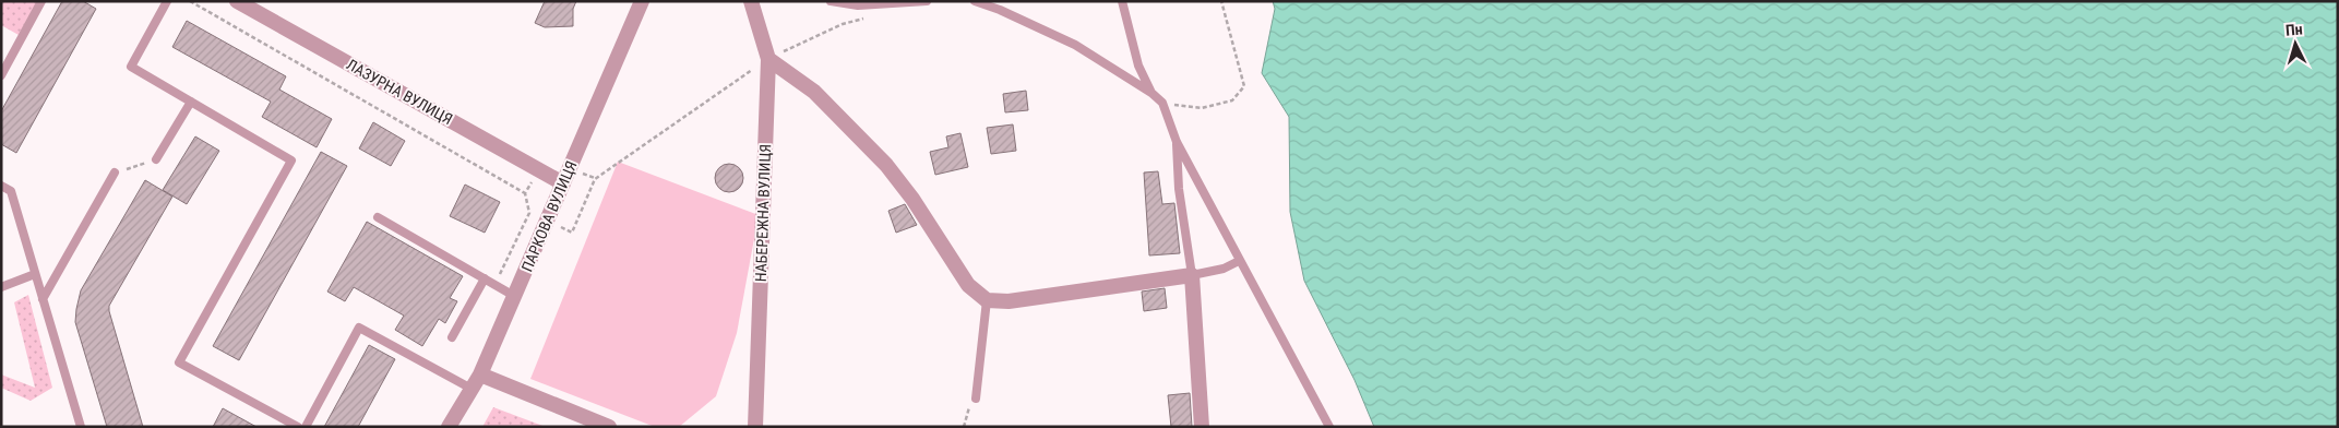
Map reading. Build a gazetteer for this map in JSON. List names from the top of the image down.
{
  "streets": {
    "street": ["ЛАЗУРНА ВУЛИЦЯ", "НАБЕРЕЖНА ВУЛИЦЯ", "ПАРКОВА ВУЛИЦЯ"]
  },
  "crossings": [
    ["ЛАЗУРНА ВУЛИЦЯ", "ПАРКОВА ВУЛИЦЯ"]
  ],
  "north": "top"
}
